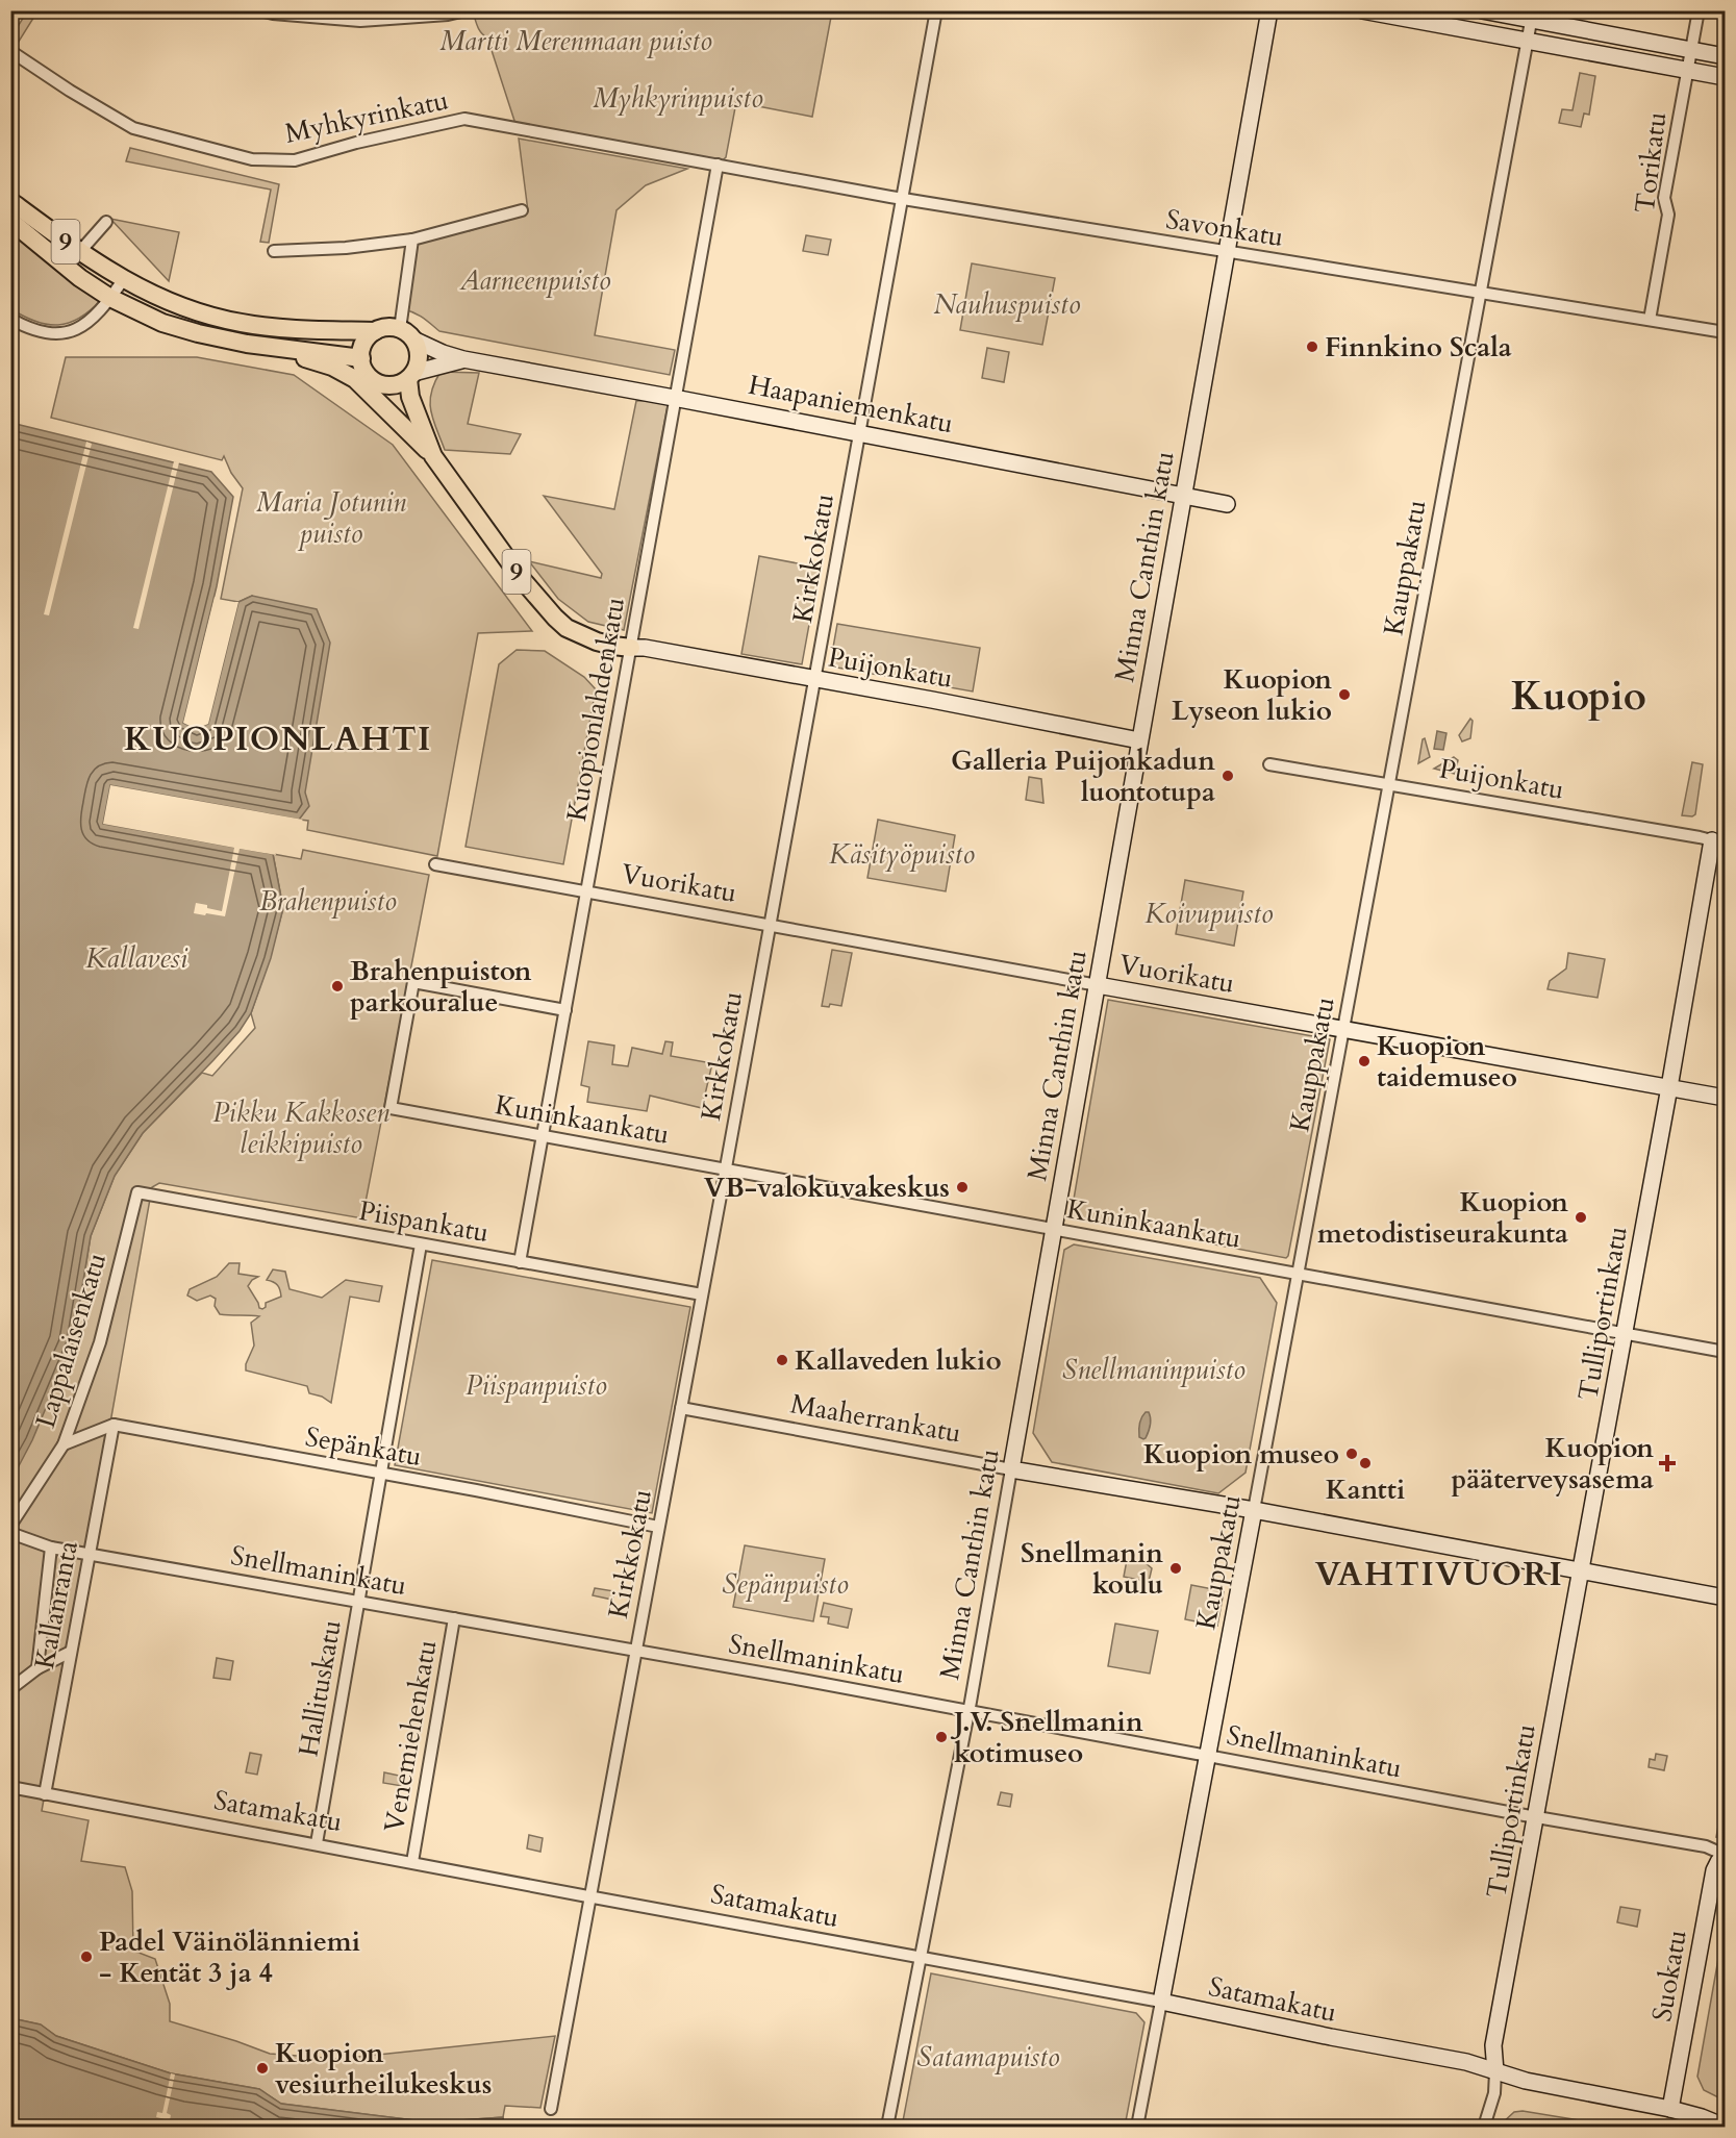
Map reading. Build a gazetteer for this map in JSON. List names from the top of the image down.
{
  "streets": {
    "main road": [
      "9",
      "Haapaniemenkatu",
      "Minna Canthin katu",
      "Kauppakatu",
      "Puijonkatu",
      "Vuorikatu",
      "Tulliportinkatu",
      "Maaherrankatu",
      "Satamakatu",
      "Suokatu"
    ],
    "street": [
      "Myhkyrinkatu",
      "Torikatu",
      "Savonkatu",
      "Kirkkokatu",
      "Kuopionlahdenkatu",
      "Kuninkaankatu",
      "Piispankatu",
      "Lappalaisenkatu",
      "Sepänkatu",
      "Snellmaninkatu",
      "Kallanranta",
      "Hallituskatu",
      "Venemiehenkatu"
    ]
  },
  "crossings": [
    ["Myhkyrinkatu", "Savonkatu"],
    ["Myhkyrinkatu", "Kuopionlahdenkatu"],
    ["Torikatu", "Savonkatu"],
    ["Savonkatu", "Kirkkokatu"],
    ["Savonkatu", "Minna Canthin katu"],
    ["Savonkatu", "Kauppakatu"],
    ["Savonkatu", "Kuopionlahdenkatu"],
    ["9", "Haapaniemenkatu"],
    ["9", "Puijonkatu"],
    ["9", "Kuopionlahdenkatu"],
    ["Haapaniemenkatu", "Kirkkokatu"],
    ["Haapaniemenkatu", "Minna Canthin katu"],
    ["Haapaniemenkatu", "Kuopionlahdenkatu"],
    ["Kirkkokatu", "Puijonkatu"],
    ["Kirkkokatu", "Vuorikatu"],
    ["Kirkkokatu", "Kuninkaankatu"],
    ["Kirkkokatu", "Piispankatu"],
    ["Kirkkokatu", "Maaherrankatu"],
    ["Kirkkokatu", "Sepänkatu"],
    ["Kirkkokatu", "Snellmaninkatu"],
    ["Kirkkokatu", "Satamakatu"],
    ["Minna Canthin katu", "Puijonkatu"],
    ["Minna Canthin katu", "Vuorikatu"],
    ["Minna Canthin katu", "Kuninkaankatu"],
    ["Minna Canthin katu", "Maaherrankatu"],
    ["Minna Canthin katu", "Snellmaninkatu"],
    ["Minna Canthin katu", "Satamakatu"],
    ["Kauppakatu", "Puijonkatu"],
    ["Kauppakatu", "Vuorikatu"],
    ["Kauppakatu", "Kuninkaankatu"],
    ["Kauppakatu", "Maaherrankatu"],
    ["Kauppakatu", "Snellmaninkatu"],
    ["Kauppakatu", "Satamakatu"],
    ["Puijonkatu", "Kuopionlahdenkatu"],
    ["Puijonkatu", "Tulliportinkatu"],
    ["Kuopionlahdenkatu", "Vuorikatu"],
    ["Kuopionlahdenkatu", "Kuninkaankatu"],
    ["Kuopionlahdenkatu", "Piispankatu"],
    ["Vuorikatu", "Tulliportinkatu"],
    ["Kuninkaankatu", "Tulliportinkatu"],
    ["Piispankatu", "Lappalaisenkatu"],
    ["Piispankatu", "Hallituskatu"],
    ["Tulliportinkatu", "Maaherrankatu"],
    ["Tulliportinkatu", "Snellmaninkatu"],
    ["Tulliportinkatu", "Satamakatu"],
    ["Sepänkatu", "Kallanranta"],
    ["Sepänkatu", "Hallituskatu"],
    ["Snellmaninkatu", "Kallanranta"],
    ["Snellmaninkatu", "Hallituskatu"],
    ["Snellmaninkatu", "Venemiehenkatu"],
    ["Snellmaninkatu", "Suokatu"],
    ["Kallanranta", "Satamakatu"],
    ["Hallituskatu", "Satamakatu"],
    ["Venemiehenkatu", "Satamakatu"],
    ["Satamakatu", "Suokatu"]
  ],
  "districts": ["Kuopio", "KUOPIONLAHTI", "VAHTIVUORI"],
  "water": ["Kallavesi"],
  "parks": [
    "Martti Merenmaan puisto",
    "Myhkyrinpuisto",
    "Aarneenpuisto",
    "Nauhuspuisto",
    "Maria Jotunin puisto",
    "Käsityöpuisto",
    "Brahenpuisto",
    "Koivupuisto",
    "Pikku Kakkosen leikkipuisto",
    "Snellmaninpuisto",
    "Piispanpuisto",
    "Sepänpuisto",
    "Satamapuisto"
  ],
  "places": {
    "other": [
      "Finnkino Scala",
      "Kuopion Lyseon lukio",
      "Galleria Puijonkadun luontotupa",
      "Brahenpuiston parkouralue",
      "Kuopion taidemuseo",
      "VB-valokuvakeskus",
      "Kuopion metodistiseurakunta",
      "Kallaveden lukio",
      "Kuopion museo",
      "Kantti",
      "Snellmanin koulu",
      "J.V. Snellmanin kotimuseo",
      "Padel Väinölänniemi - Kentät 3 ja 4",
      "Kuopion vesiurheilukeskus"
    ],
    "health": ["Kuopion pääterveysasema"]
  }
}
